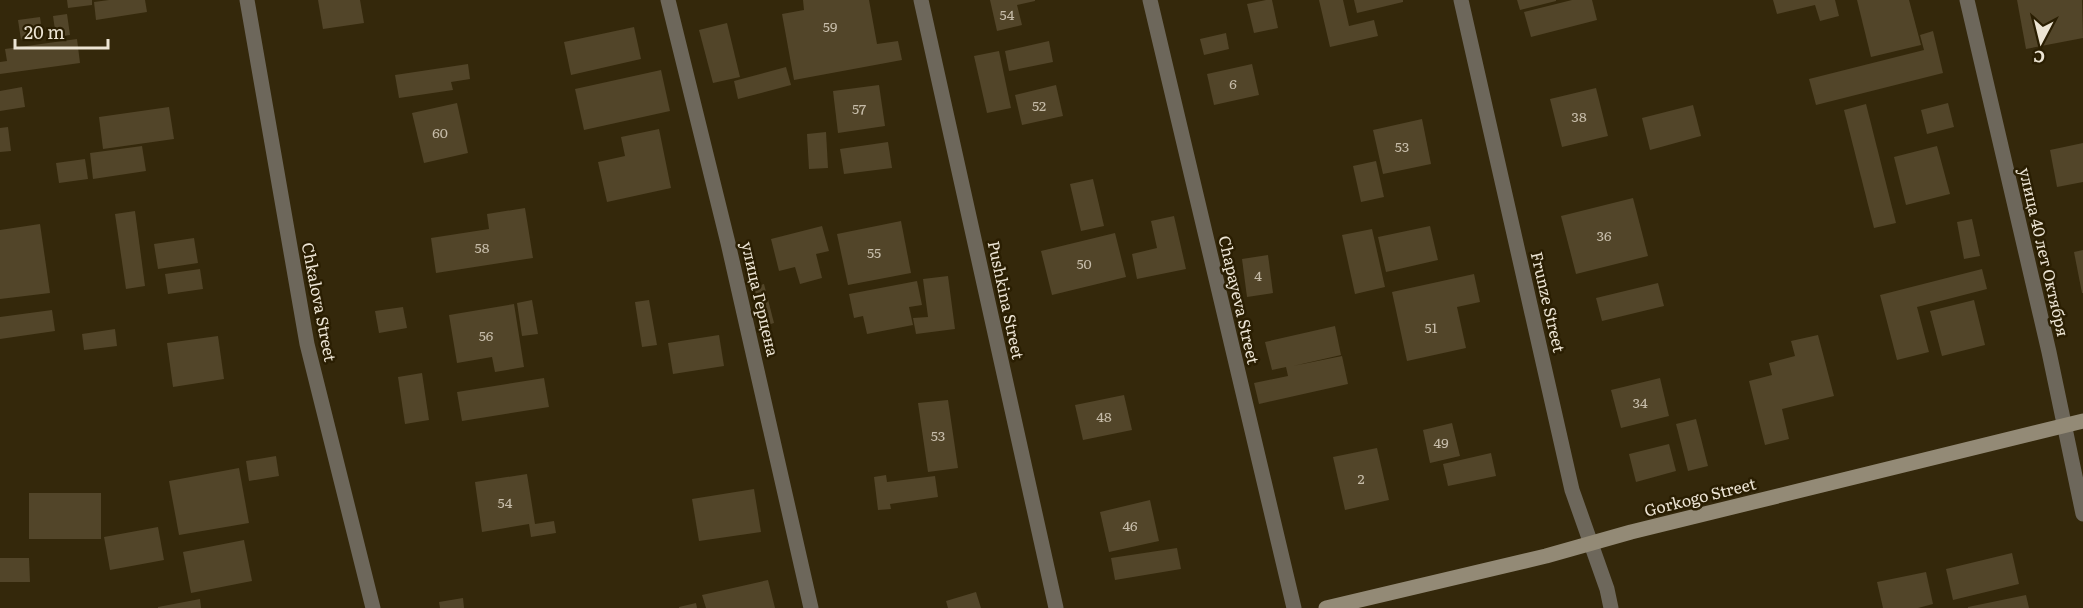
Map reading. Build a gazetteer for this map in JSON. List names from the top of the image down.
{
  "streets": {
    "main road": ["Gorkogo Street"],
    "street": [
      "улица 40 лет Октября",
      "улица Герцена",
      "Pushkina Street",
      "Chapayeva Street",
      "Chkalova Street",
      "Frunze Street"
    ]
  },
  "crossings": [
    ["улица 40 лет Октября", "Gorkogo Street"],
    ["Frunze Street", "Gorkogo Street"]
  ],
  "house_numbers": [
    "54",
    "59",
    "6",
    "52",
    "57",
    "38",
    "60",
    "53",
    "36",
    "58",
    "55",
    "50",
    "4",
    "51",
    "56",
    "34",
    "48",
    "53",
    "49",
    "2",
    "54",
    "46"
  ],
  "scale_bar": "20 m",
  "north": "bottom"
}
